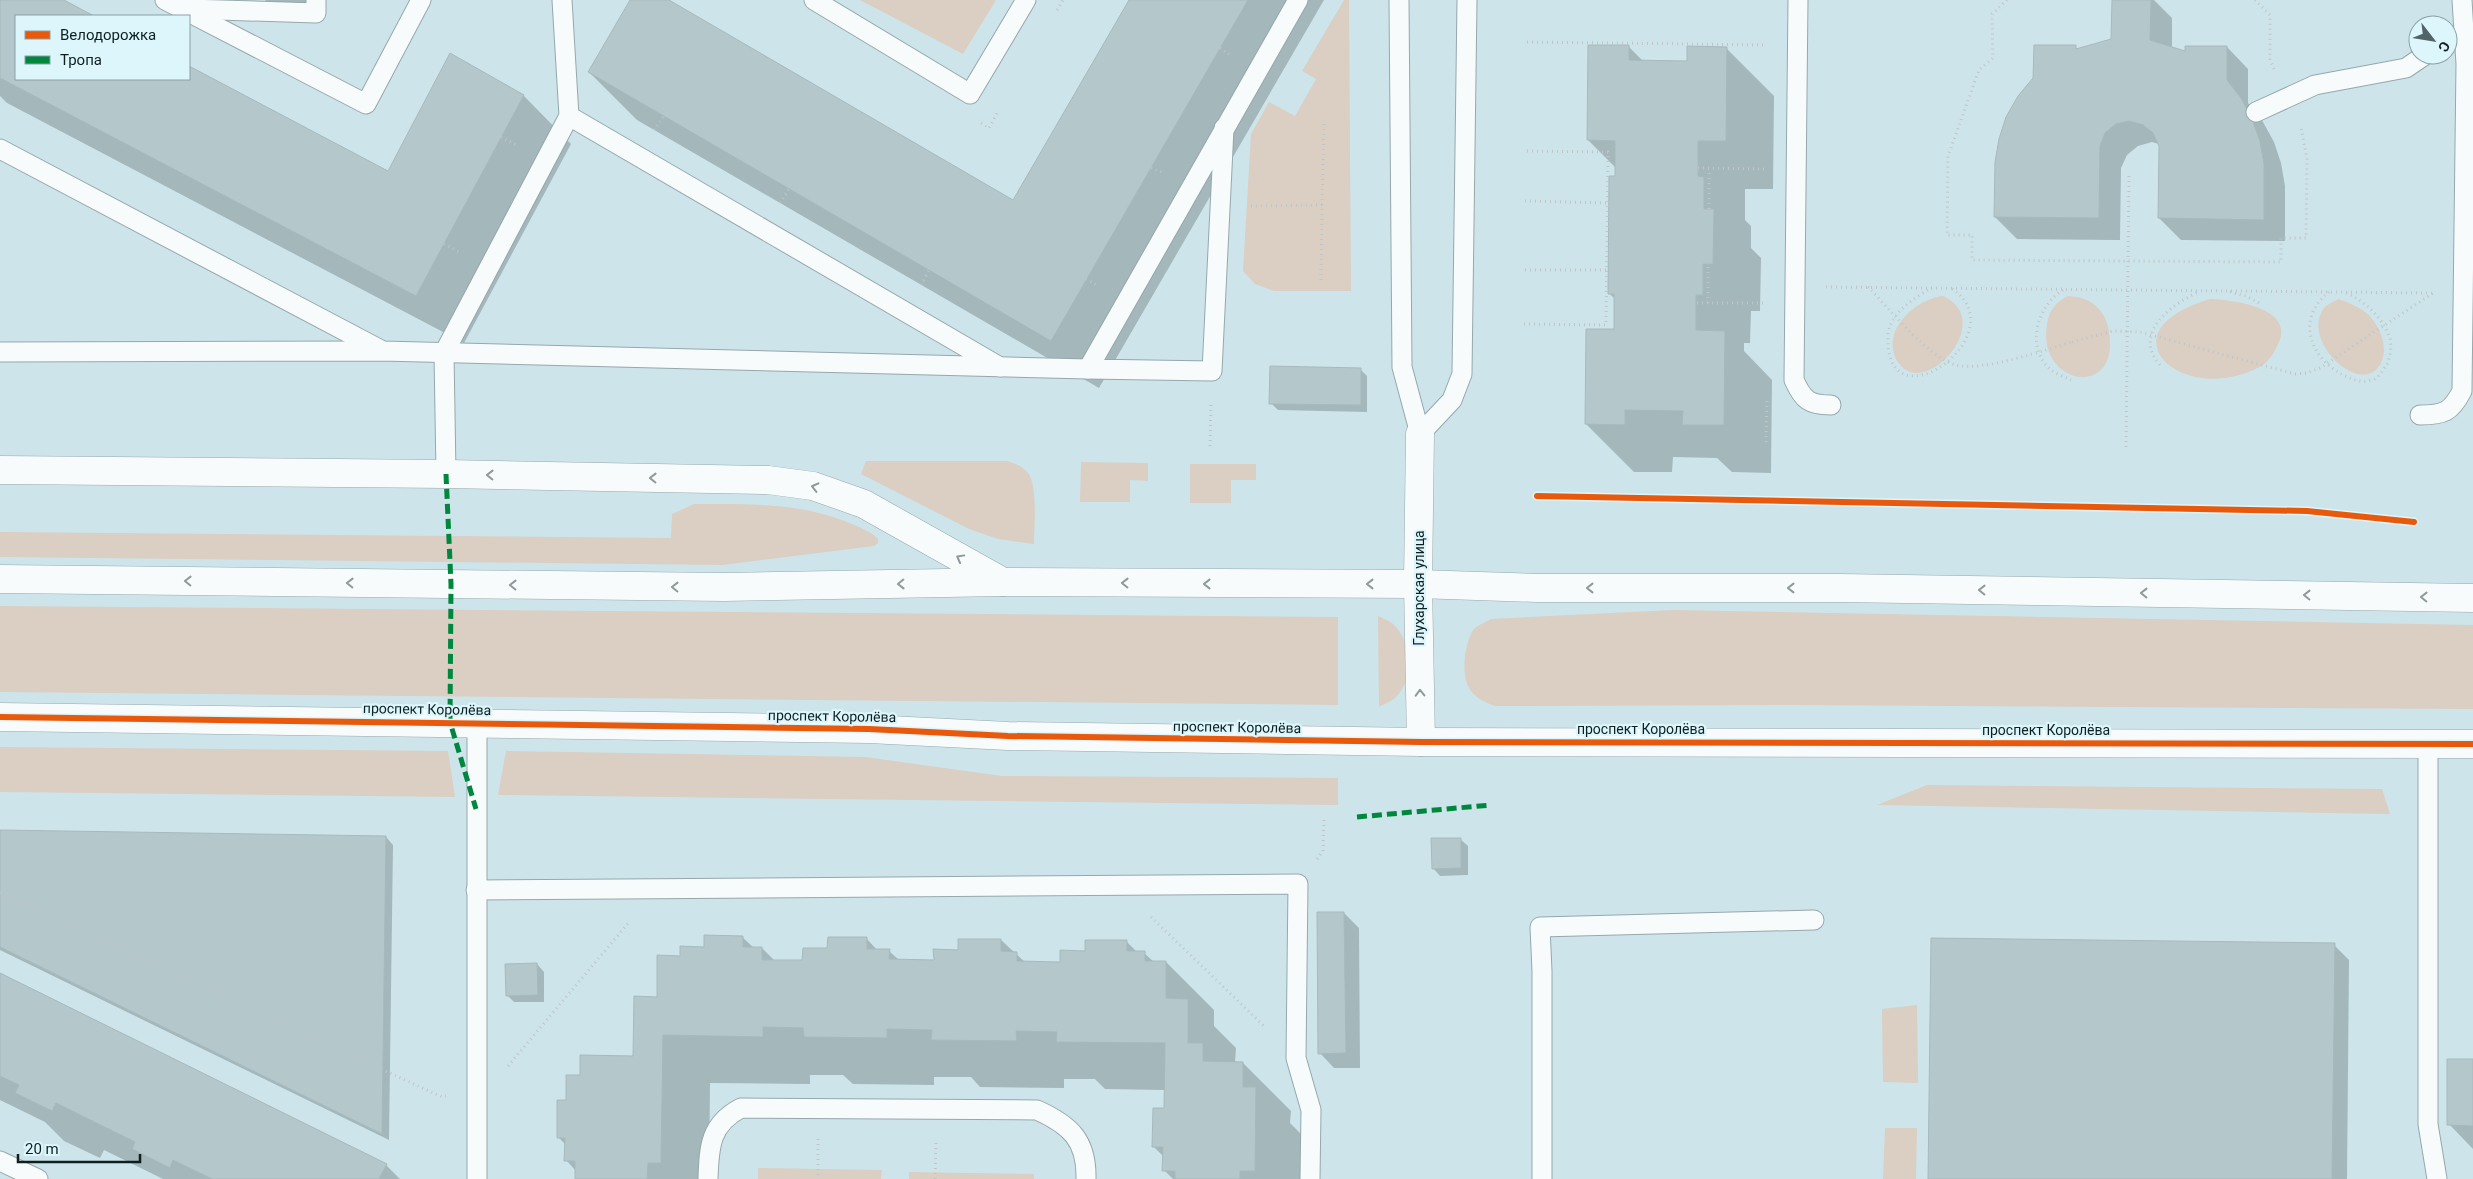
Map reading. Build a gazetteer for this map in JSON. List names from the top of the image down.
{
  "streets": {
    "street": ["Глухарская улица", "проспект Королёва"]
  },
  "crossings": [
    ["Глухарская улица", "проспект Королёва"]
  ],
  "one_way": ["Глухарская улица"],
  "legend": ["Велодорожка", "Тропа"],
  "scale_bar": "20 m",
  "north": "bottom right"
}
